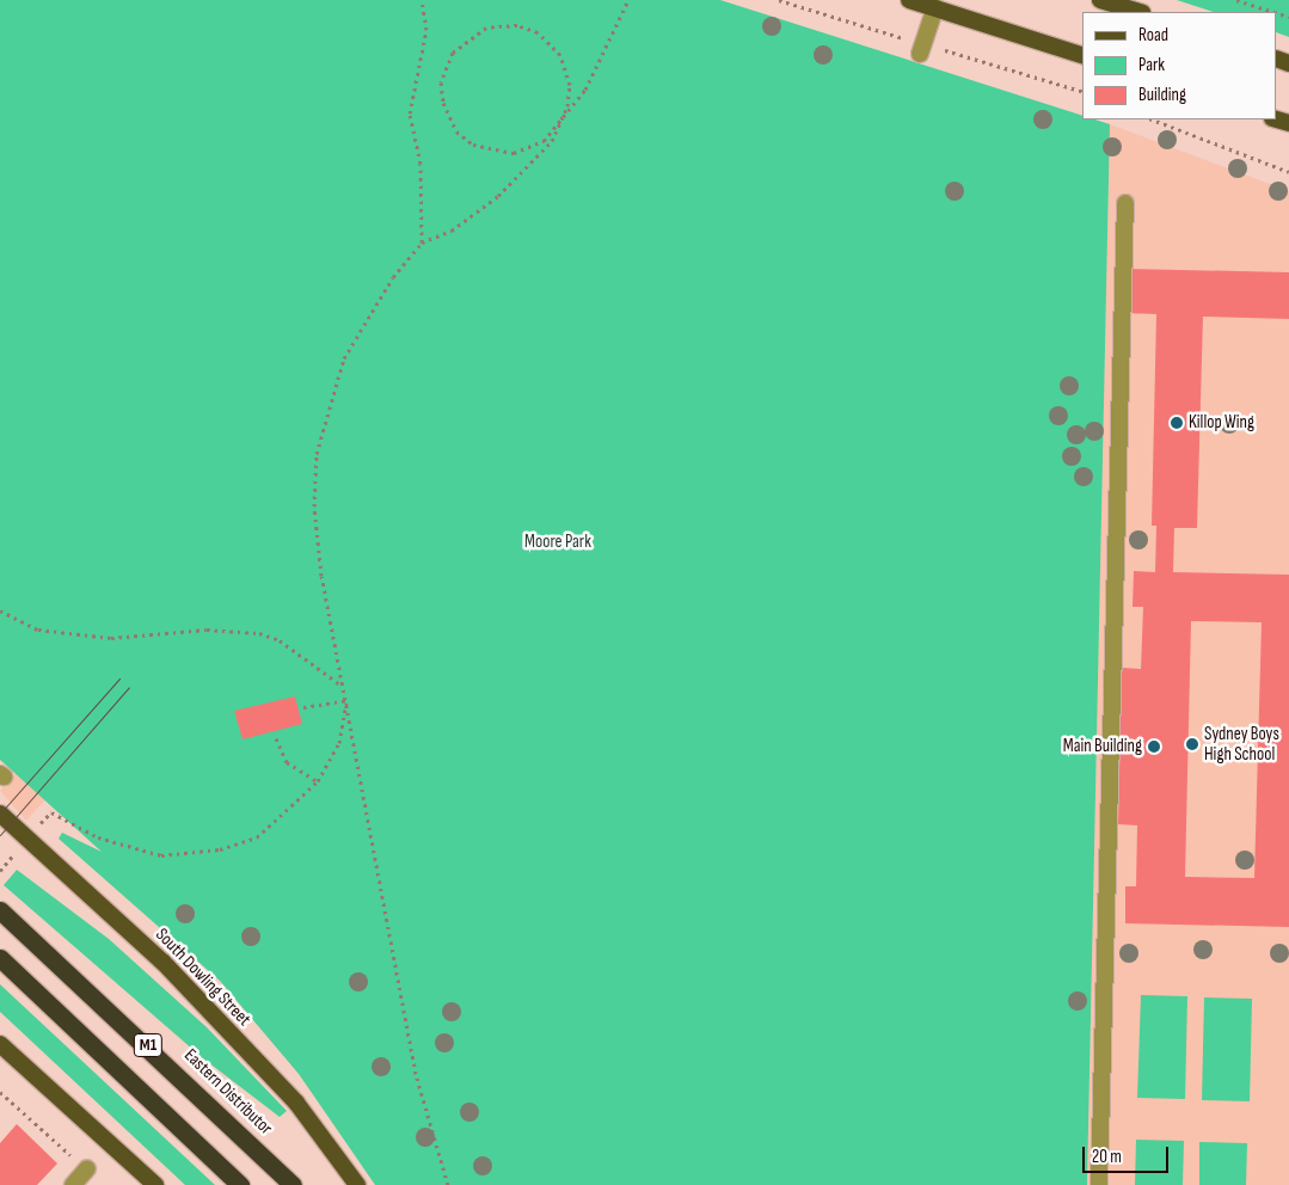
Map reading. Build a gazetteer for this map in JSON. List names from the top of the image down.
{
  "streets": {
    "highway": ["M1", "Eastern Distributor"],
    "main road": ["South Dowling Street"]
  },
  "parks": ["Moore Park"],
  "places": ["Killop Wing", "Sydney Boys High School", "Main Building"],
  "legend": ["Road", "Park", "Building"],
  "scale_bar": "20 m"
}
